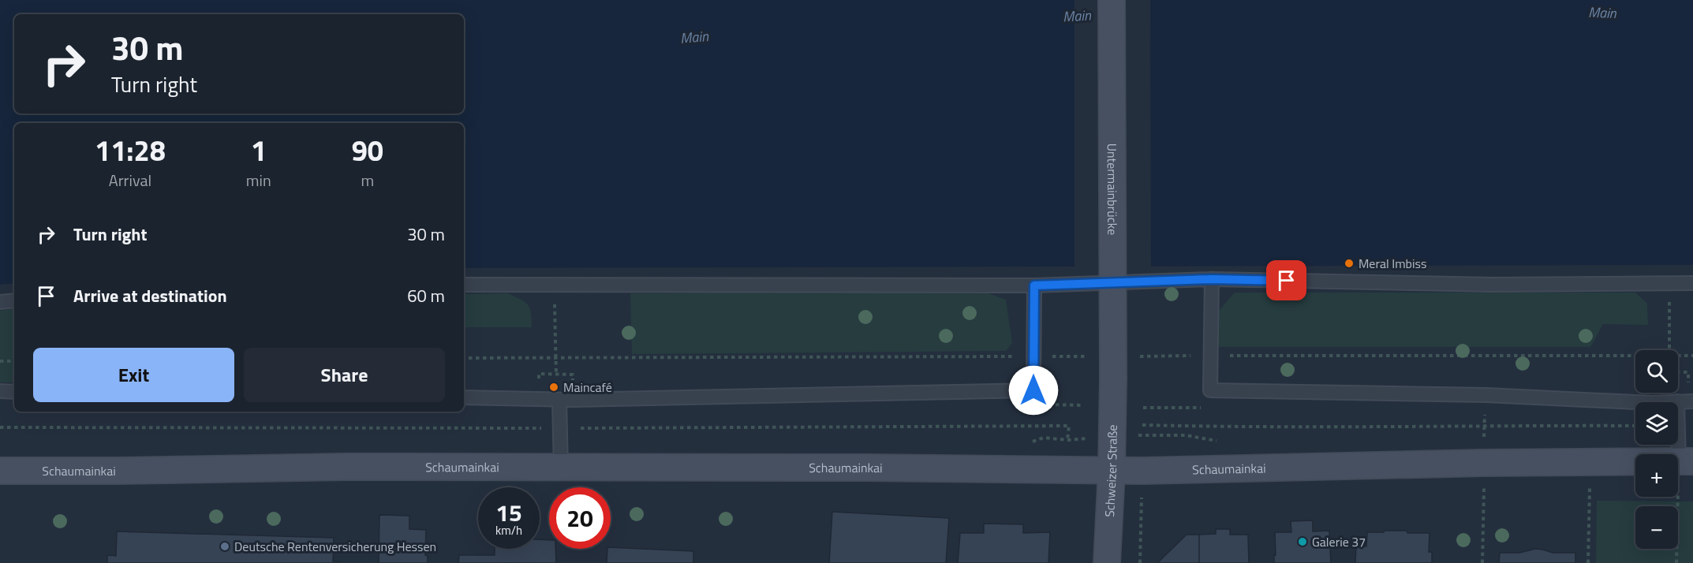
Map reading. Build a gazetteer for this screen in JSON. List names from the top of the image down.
{
  "streets": {
    "main road": ["Untermainbrücke", "Schaumainkai", "Schweizer Straße"]
  },
  "crossings": [
    ["Untermainbrücke", "Schweizer Straße"],
    ["Schaumainkai", "Schweizer Straße"]
  ],
  "water": ["Main"],
  "places": [
    "Meral Imbiss",
    "Maincafé",
    "Galerie 37",
    "Deutsche Rentenversicherung Hessen"
  ],
  "page": {
    "turn": ["30 m", "Turn right"],
    "eta": [
      "11:28",
      "Arrival",
      "1",
      "min",
      "90",
      "m"
    ],
    "list": [
      {
        "name": "Turn right",
        "value": "30 m"
      },
      {
        "name": "Arrive at destination",
        "value": "60 m"
      }
    ],
    "buttons": ["Exit", "Share"],
    "map_buttons": ["+", "−"],
    "speed": "15 km/h",
    "limit": "20"
  }
}
